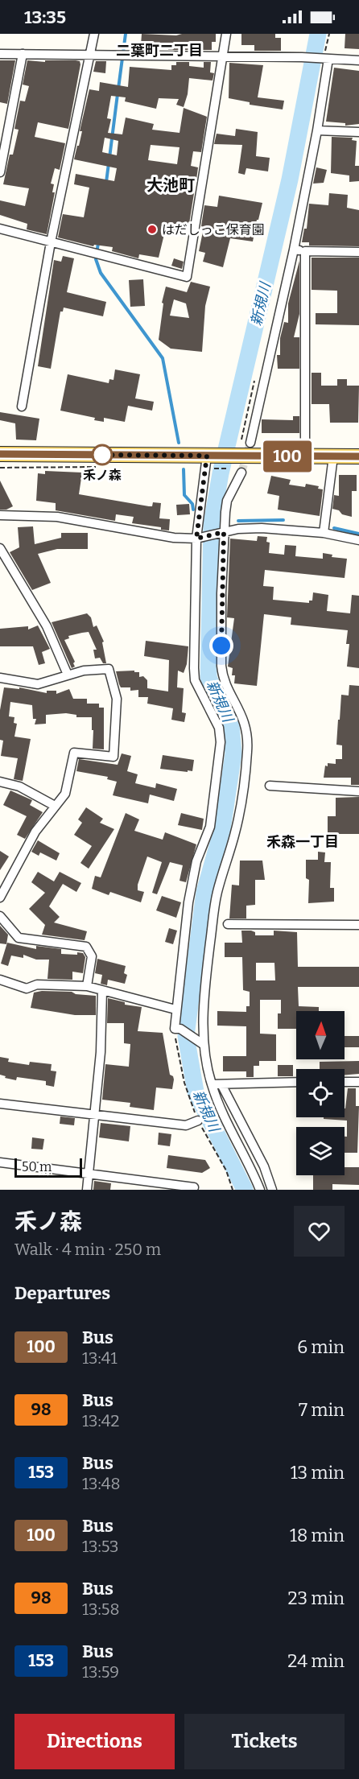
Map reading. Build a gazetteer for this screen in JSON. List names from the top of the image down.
{
  "districts": ["二葉町二丁目", "大池町", "禾森一丁目"],
  "water": ["新規川"],
  "places": ["はだしっこ保育園", "禾ノ森"],
  "lines": ["bus line 100"],
  "scale_bar": "50 m",
  "north": "top",
  "page": {
    "status": "13:35",
    "on_map": "100",
    "scale": "50 m",
    "heading": [
      ["禾ノ森", "Walk · 4 min · 250 m"],
      "Departures"
    ],
    "list": [
      {
        "mark": "100",
        "name": "Bus",
        "note": "13:41",
        "value": "6 min"
      },
      {
        "mark": "98",
        "name": "Bus",
        "note": "13:42",
        "value": "7 min"
      },
      {
        "mark": "153",
        "name": "Bus",
        "note": "13:48",
        "value": "13 min"
      },
      {
        "mark": "100",
        "name": "Bus",
        "note": "13:53",
        "value": "18 min"
      },
      {
        "mark": "98",
        "name": "Bus",
        "note": "13:58",
        "value": "23 min"
      },
      {
        "mark": "153",
        "name": "Bus",
        "note": "13:59",
        "value": "24 min"
      }
    ],
    "buttons": ["Directions", "Tickets"]
  }
}
